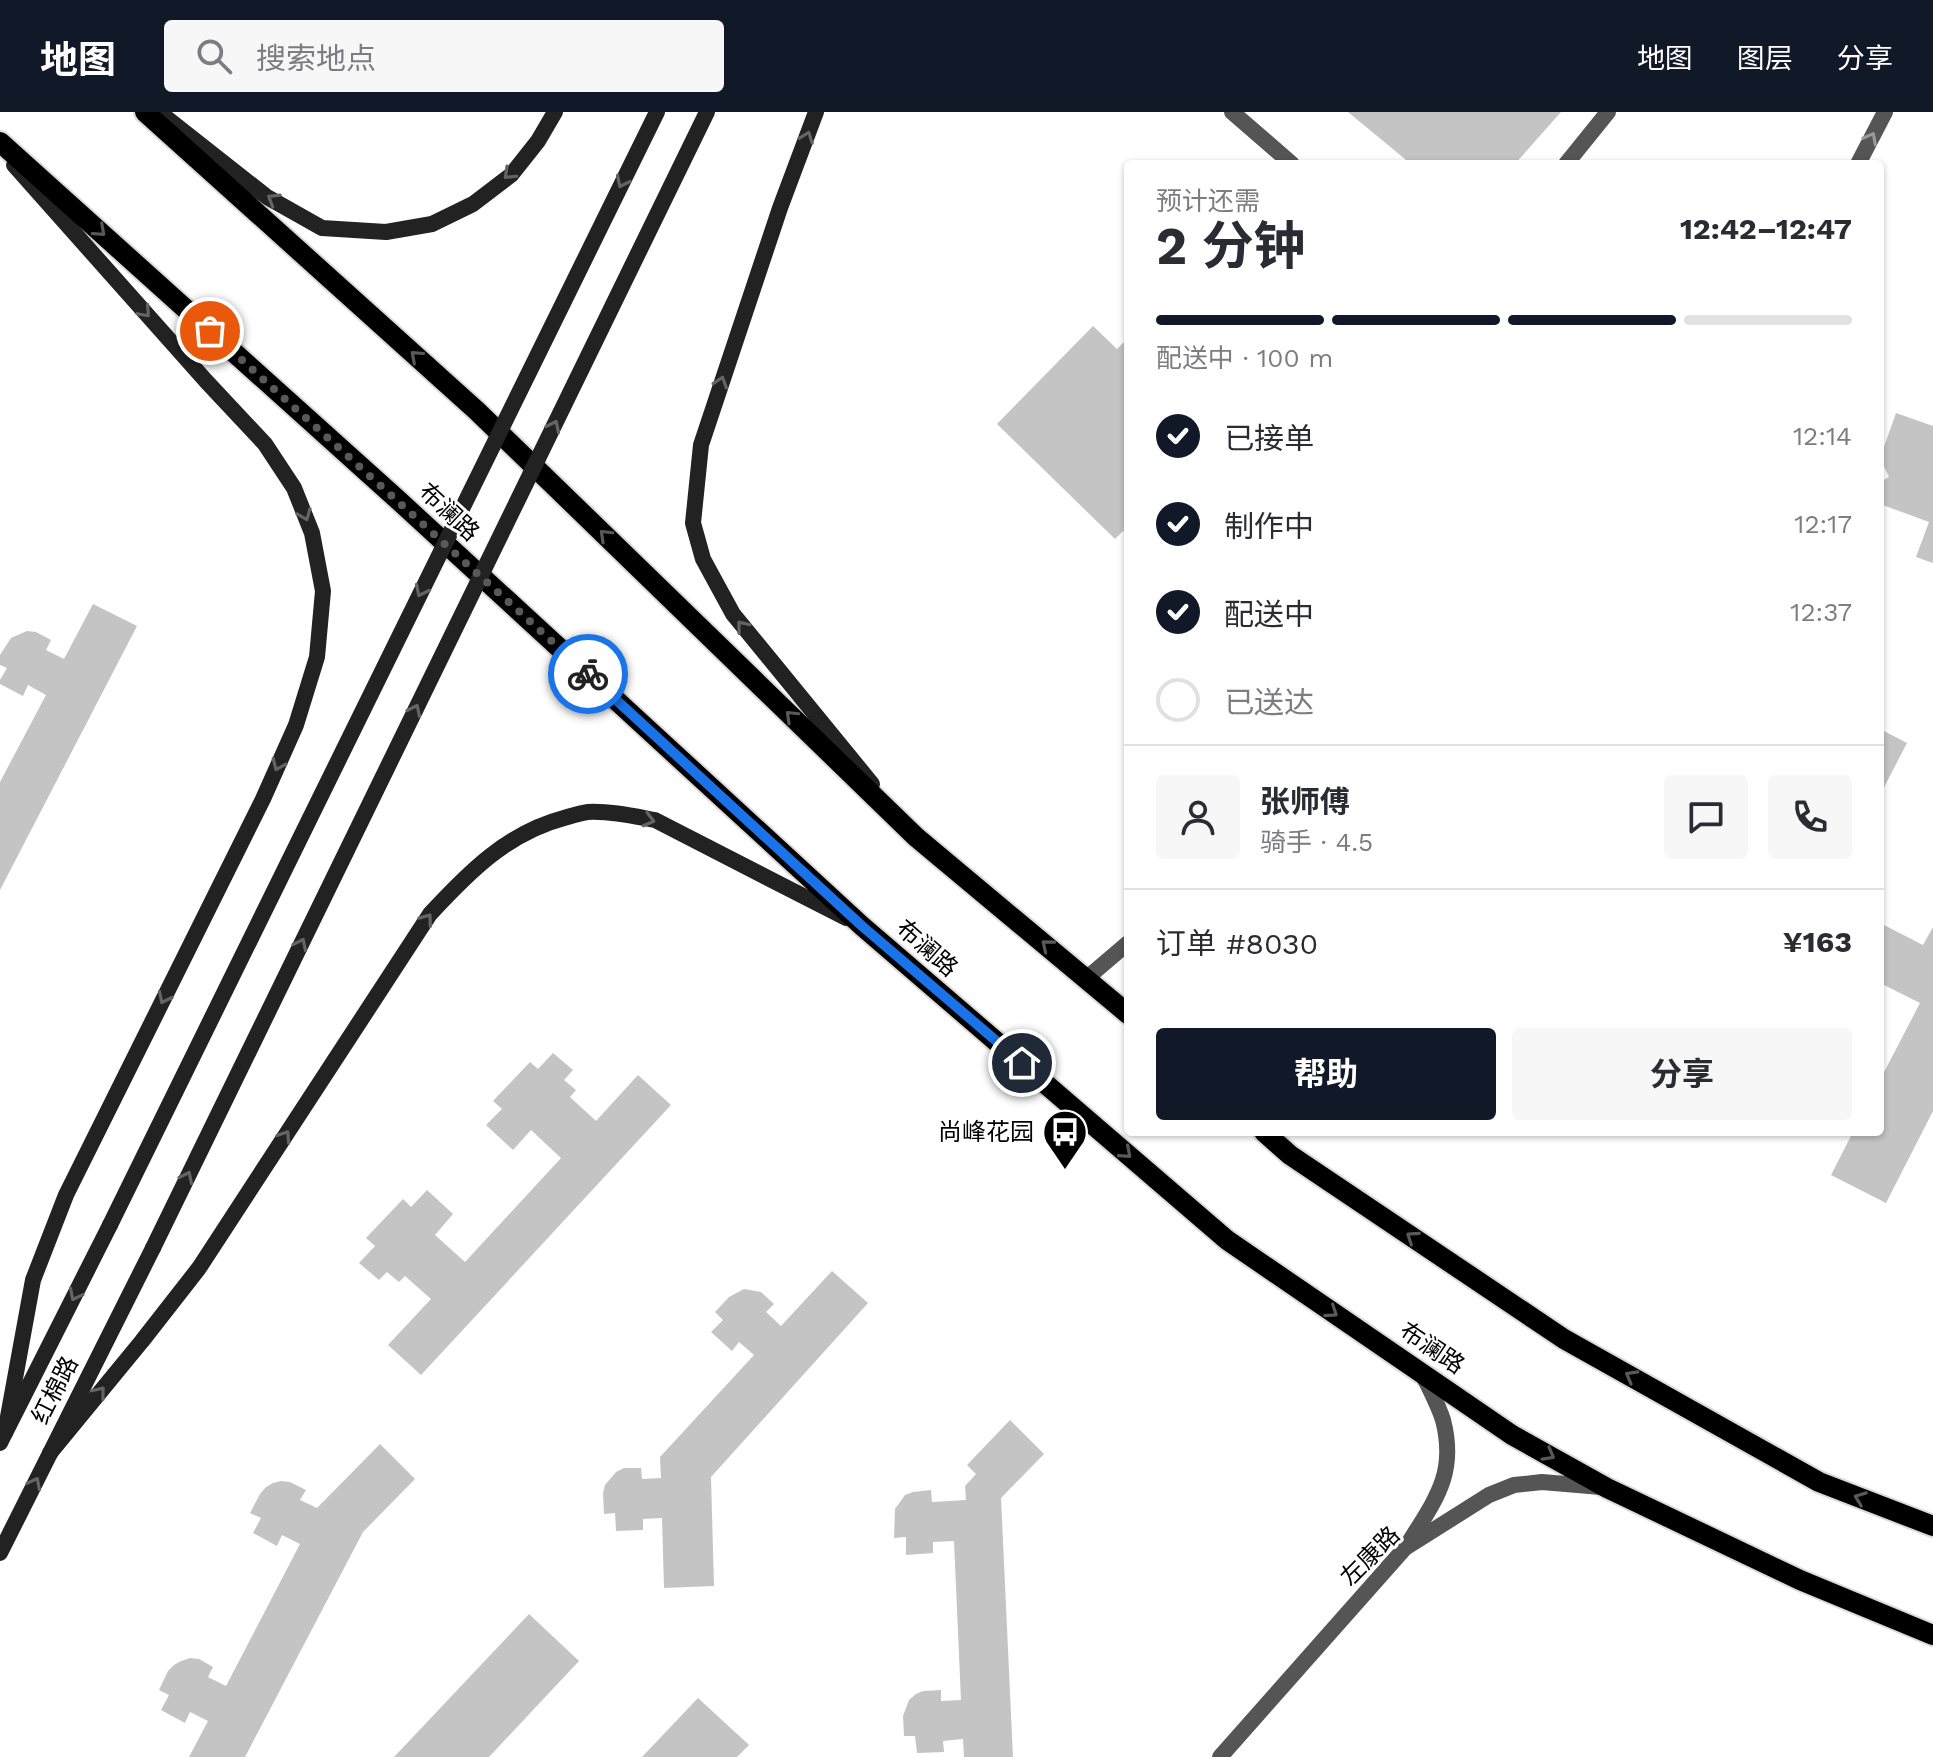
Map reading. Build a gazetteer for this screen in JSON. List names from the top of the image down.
{
  "streets": {
    "main road": ["布澜路", "红棉路"],
    "street": ["左康路"]
  },
  "crossings": [
    ["布澜路", "左康路"]
  ],
  "places": {
    "bus stop": ["尚峰花园"]
  },
  "page": {
    "header": "地图",
    "search": "搜索地点",
    "nav": ["地图", "图层", "分享"],
    "heading": ["2 分钟", "预计还需", "12:42–12:47"],
    "panel": [
      "张师傅",
      "骑手 · 4.5",
      "订单 #8030",
      "¥163"
    ],
    "bar": "配送中 · 100 m",
    "list": [
      ["已接单", "12:14"],
      ["制作中", "12:17"],
      ["配送中", "12:37"],
      "已送达"
    ],
    "buttons": ["帮助", "分享"]
  }
}
